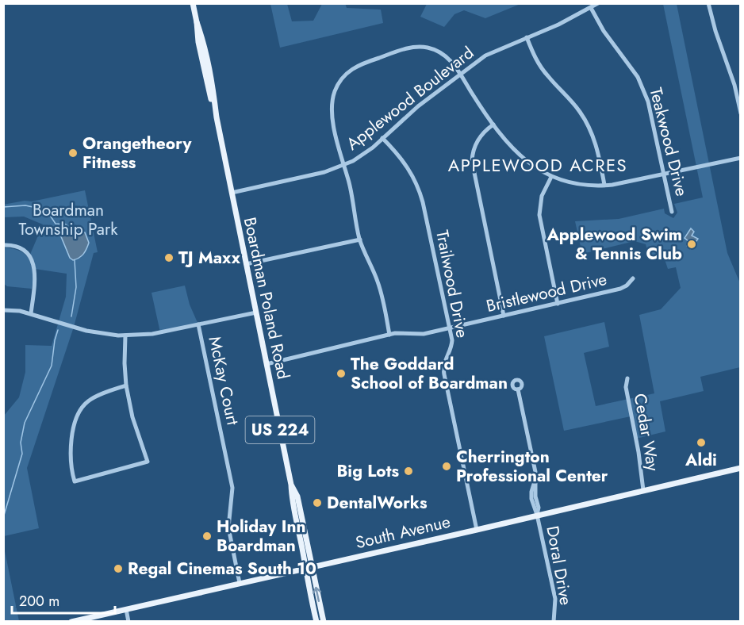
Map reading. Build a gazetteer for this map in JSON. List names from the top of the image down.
{
  "streets": {
    "main road": ["Boardman Poland Road", "US 224", "South Avenue"],
    "street": [
      "Applewood Boulevard",
      "Teakwood Drive",
      "Trailwood Drive",
      "Bristlewood Drive",
      "McKay Court",
      "Cedar Way",
      "Doral Drive"
    ]
  },
  "crossings": [
    ["Applewood Boulevard", "Teakwood Drive"],
    ["Applewood Boulevard", "Trailwood Drive"],
    ["Applewood Boulevard", "Boardman Poland Road"],
    ["Trailwood Drive", "Bristlewood Drive"],
    ["Trailwood Drive", "South Avenue"],
    ["Bristlewood Drive", "Boardman Poland Road"],
    ["Boardman Poland Road", "South Avenue"],
    ["McKay Court", "South Avenue"],
    ["Cedar Way", "South Avenue"],
    ["South Avenue", "Doral Drive"]
  ],
  "districts": ["APPLEWOOD ACRES"],
  "parks": ["Boardman Township Park"],
  "places": [
    "Orangetheory Fitness",
    "Applewood Swim & Tennis Club",
    "TJ Maxx",
    "The Goddard School of Boardman",
    "Aldi",
    "Cherrington Professional Center",
    "Big Lots",
    "DentalWorks",
    "Holiday Inn Boardman",
    "Regal Cinemas South 10"
  ],
  "scale_bar": "200 m"
}
